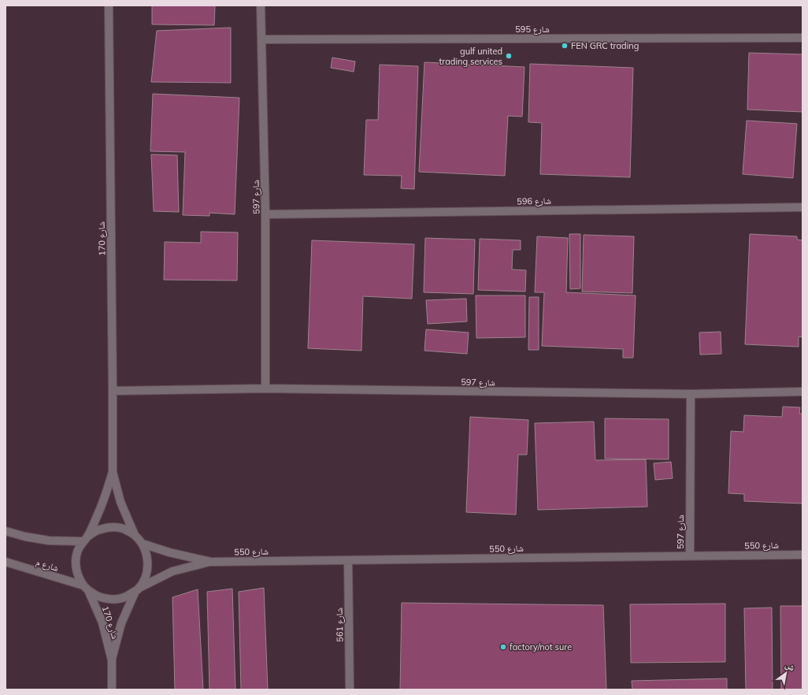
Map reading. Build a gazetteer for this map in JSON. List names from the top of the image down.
{
  "streets": {
    "street": [
      "شارع 595",
      "شارع 597",
      "شارع 596",
      "شارع 170",
      "شارع 550",
      "شارع م",
      "شارع 561"
    ]
  },
  "crossings": [
    ["شارع 595", "شارع 597"],
    ["شارع 597", "شارع 596"],
    ["شارع 597", "شارع 170"],
    ["شارع 597", "شارع 550"],
    ["شارع 170", "شارع 550"],
    ["شارع 170", "شارع م"],
    ["شارع 550", "شارع م"],
    ["شارع 550", "شارع 561"]
  ],
  "places": ["FEN GRC trading", "gulf united trading services", "factory/not sure"],
  "north": "top right"
}
